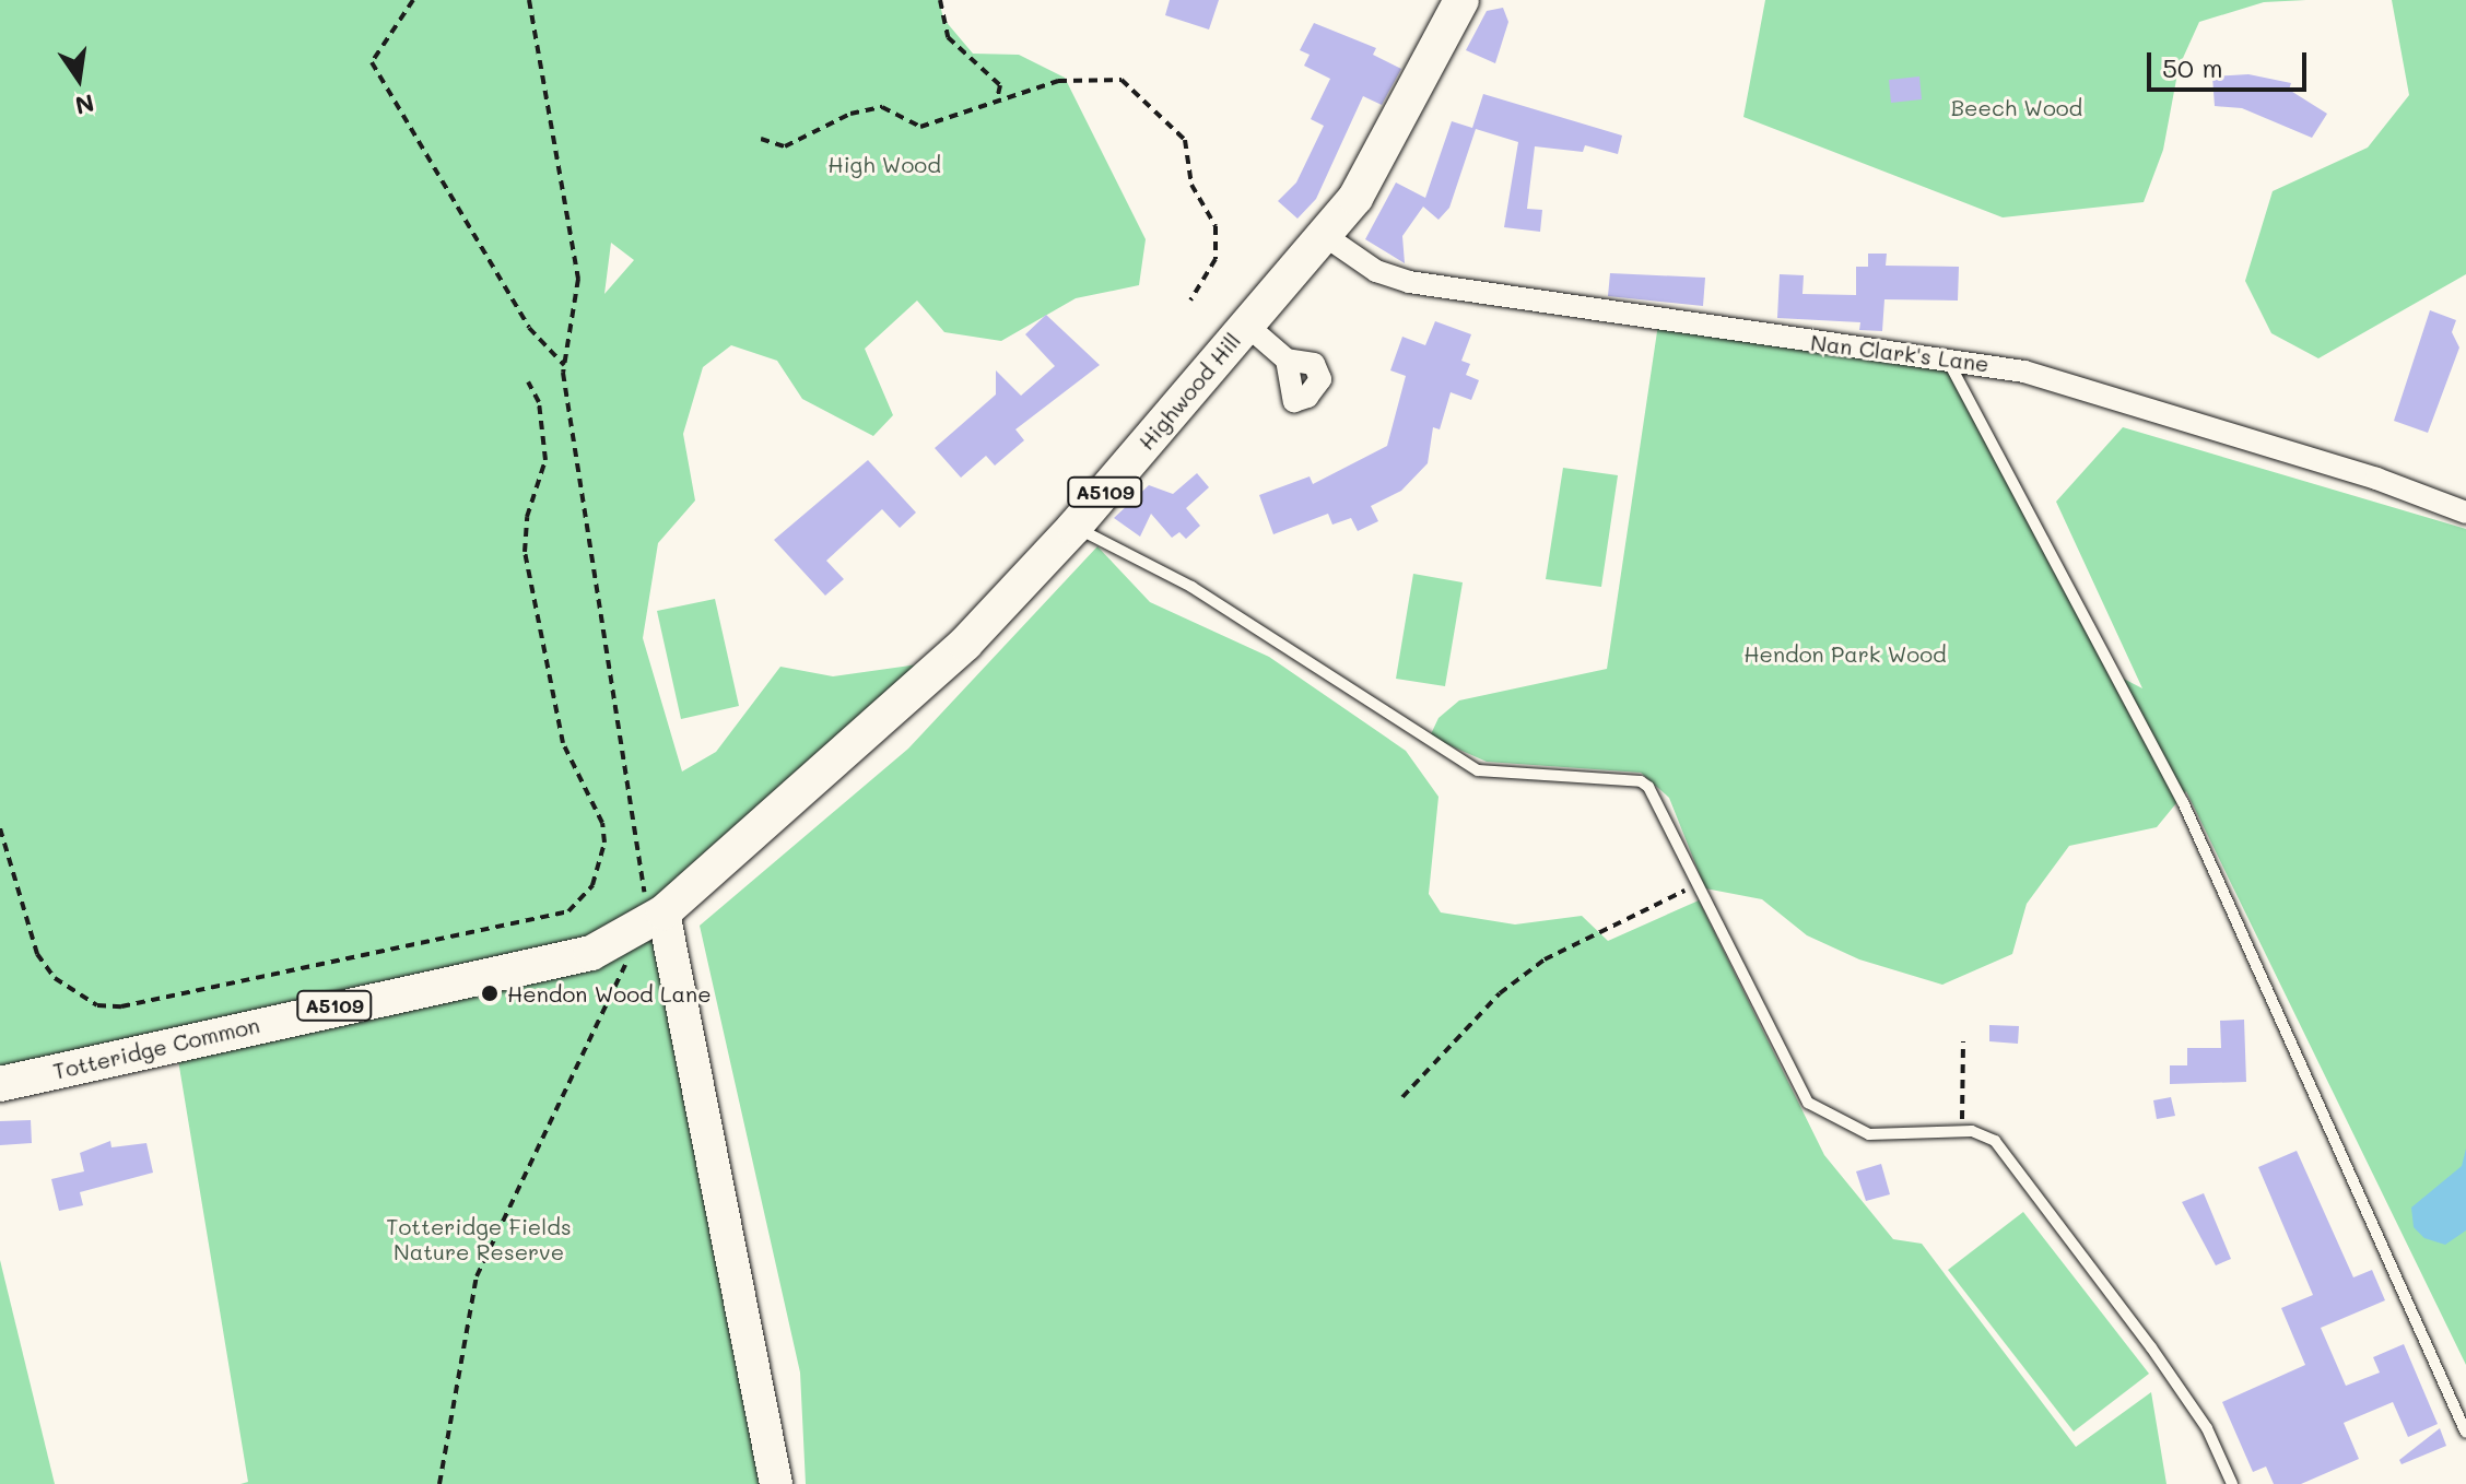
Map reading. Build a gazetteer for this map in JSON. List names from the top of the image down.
{
  "streets": {
    "main road": ["Highwood Hill", "A5109", "Totteridge Common"],
    "street": ["Nan Clark's Lane"]
  },
  "crossings": [
    ["Nan Clark's Lane", "Highwood Hill"],
    ["Highwood Hill", "Totteridge Common"]
  ],
  "parks": [
    "Beech Wood",
    "High Wood",
    "Hendon Park Wood",
    "Totteridge Fields Nature Reserve"
  ],
  "places": ["Hendon Wood Lane"],
  "scale_bar": "50 m",
  "north": "bottom"
}
